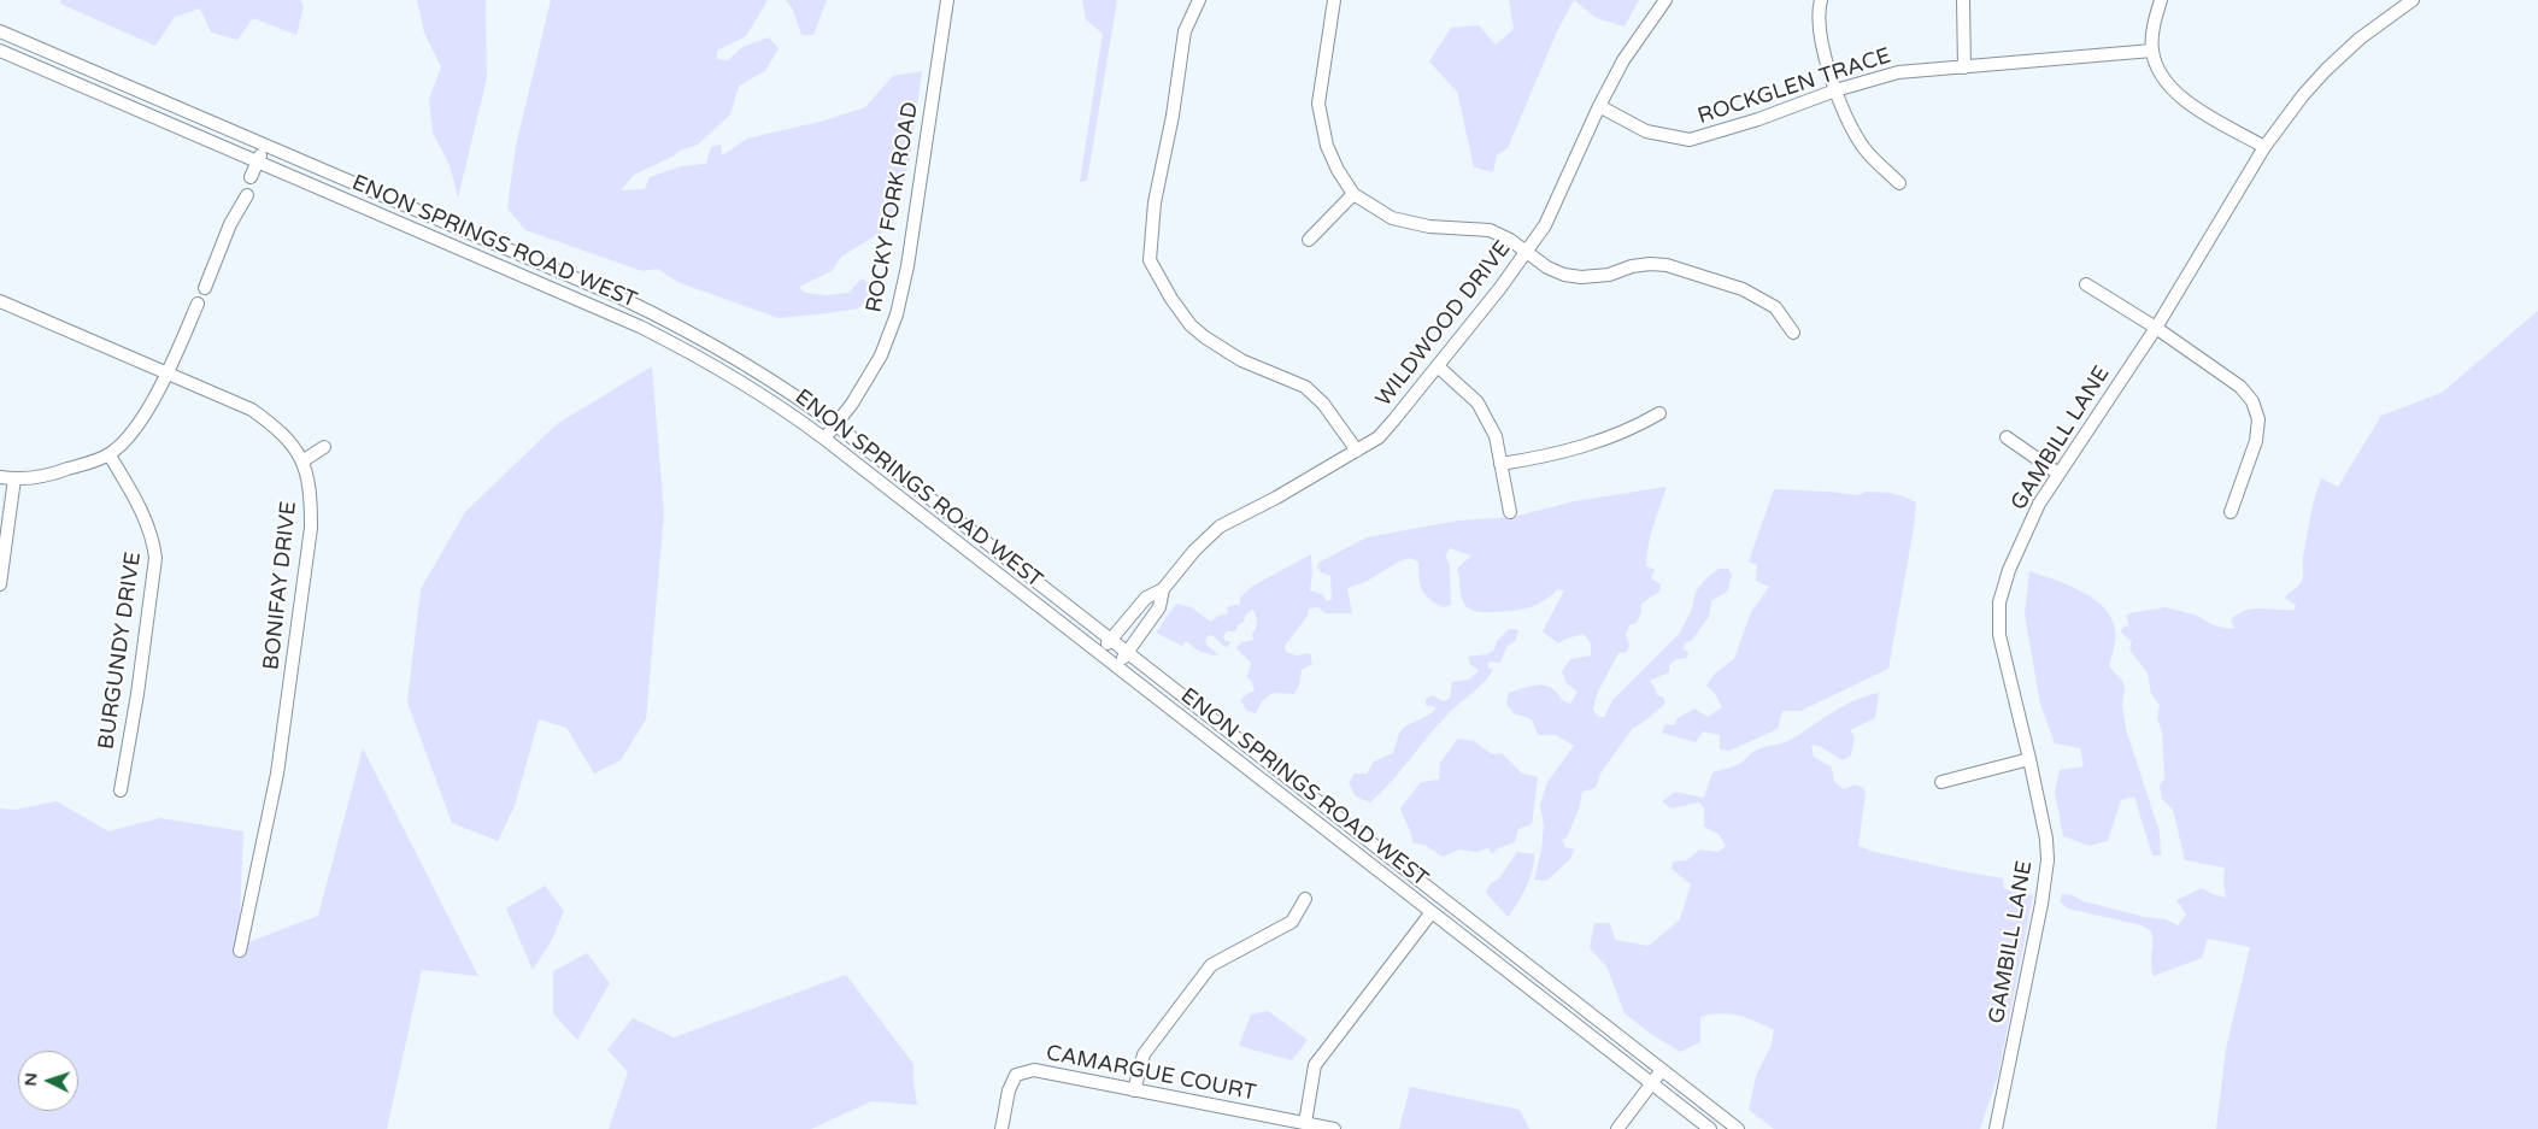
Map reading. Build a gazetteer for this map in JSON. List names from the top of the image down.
{
  "streets": {
    "street": [
      "ROCKGLEN TRACE",
      "ROCKY FORK ROAD",
      "ENON SPRINGS ROAD WEST",
      "WILDWOOD DRIVE",
      "GAMBILL LANE",
      "BONIFAY DRIVE",
      "BURGUNDY DRIVE",
      "CAMARGUE COURT"
    ]
  },
  "crossings": [
    ["ROCKGLEN TRACE", "WILDWOOD DRIVE"],
    ["ROCKY FORK ROAD", "ENON SPRINGS ROAD WEST"],
    ["ENON SPRINGS ROAD WEST", "WILDWOOD DRIVE"]
  ],
  "north": "left"
}
